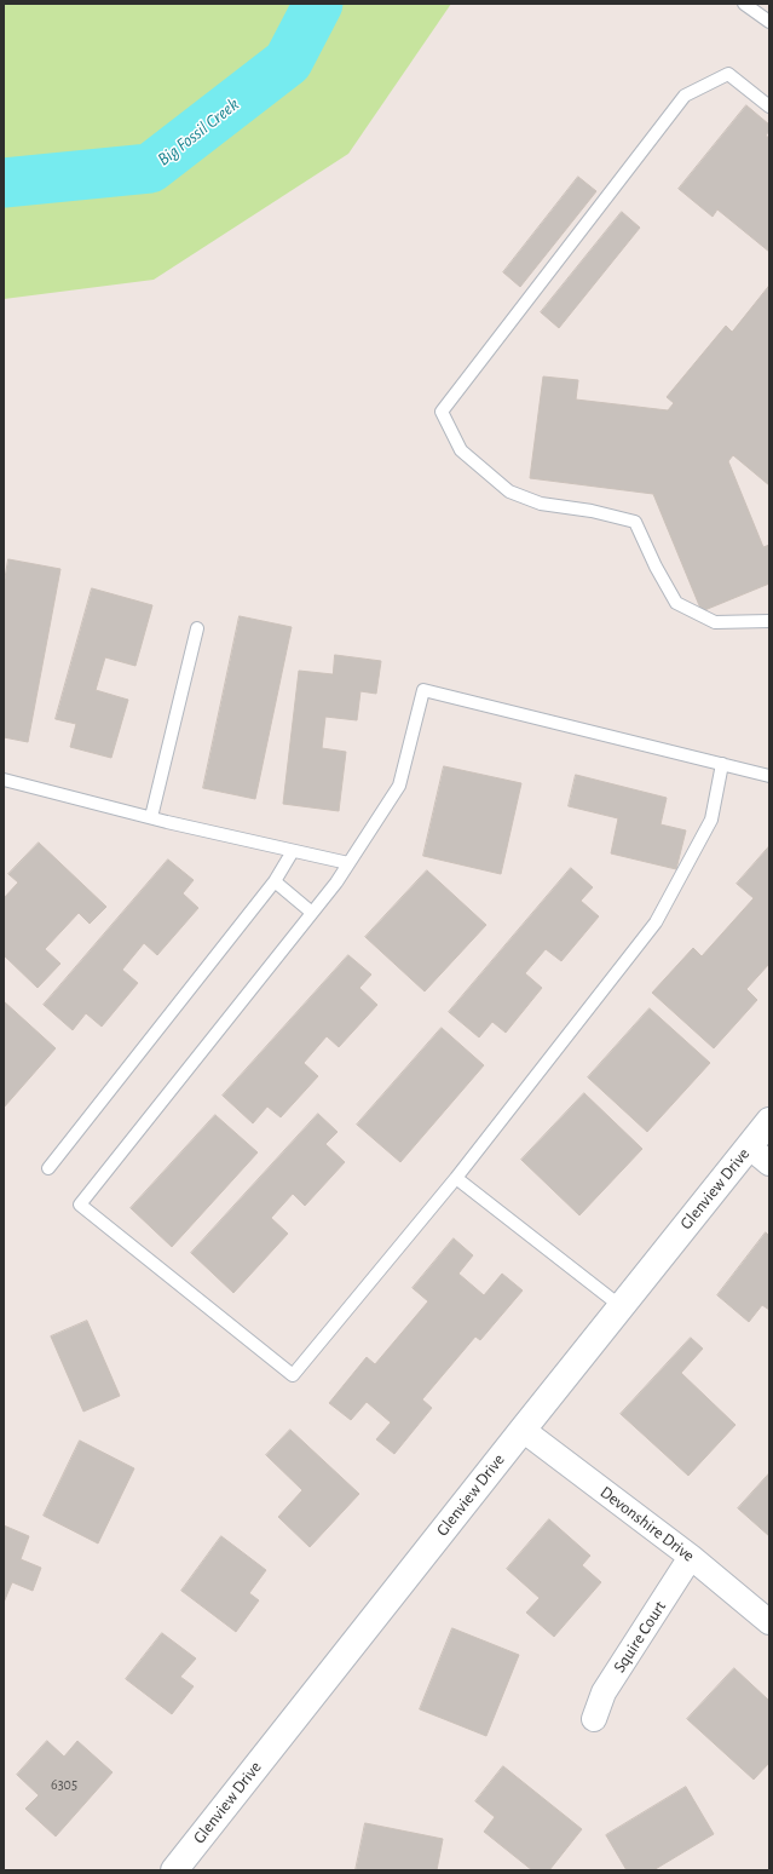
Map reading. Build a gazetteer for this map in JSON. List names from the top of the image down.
{
  "streets": {
    "main road": ["Glenview Drive"],
    "street": ["Devonshire Drive", "Squire Court"]
  },
  "crossings": [
    ["Glenview Drive", "Devonshire Drive"],
    ["Devonshire Drive", "Squire Court"]
  ],
  "water": ["Big Fossil Creek"],
  "house_numbers": ["6305"]
}
